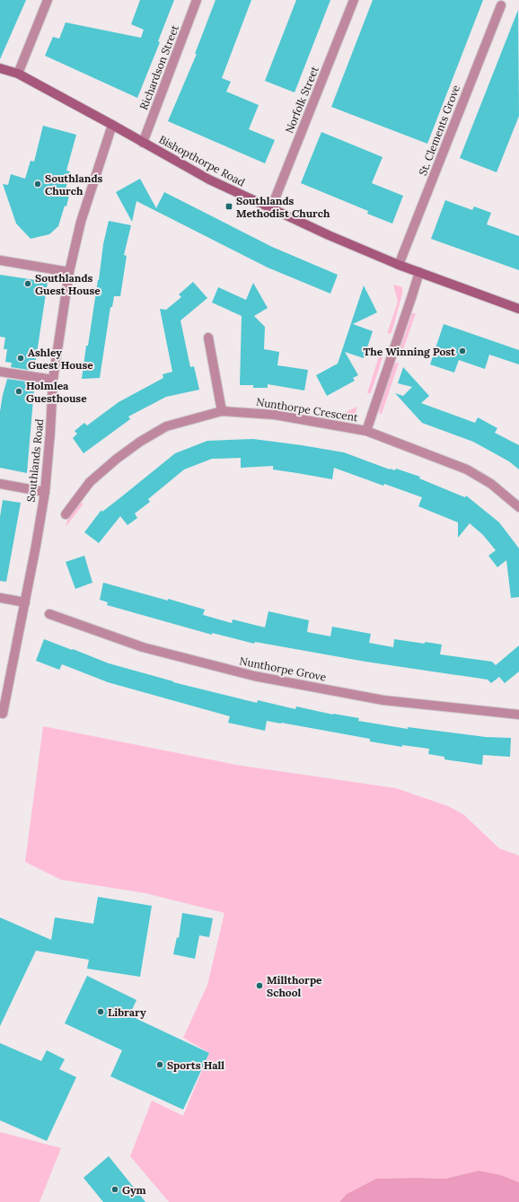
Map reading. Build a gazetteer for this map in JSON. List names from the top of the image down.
{
  "streets": {
    "street": [
      "Richardson Street",
      "Norfolk Street",
      "St. Clements Grove",
      "Bishopthorpe Road",
      "Nunthorpe Crescent",
      "Southlands Road",
      "Nunthorpe Grove"
    ]
  },
  "crossings": [
    ["Richardson Street", "Bishopthorpe Road"],
    ["Norfolk Street", "Bishopthorpe Road"],
    ["St. Clements Grove", "Bishopthorpe Road"],
    ["Bishopthorpe Road", "Southlands Road"]
  ],
  "places": {
    "other": [
      "Southlands Church",
      "Southlands Guest House",
      "The Winning Post",
      "Ashley Guest House",
      "Holmlea Guesthouse",
      "Millthorpe School",
      "Library",
      "Sports Hall",
      "Gym"
    ],
    "transit": ["Southlands Methodist Church"]
  }
}
